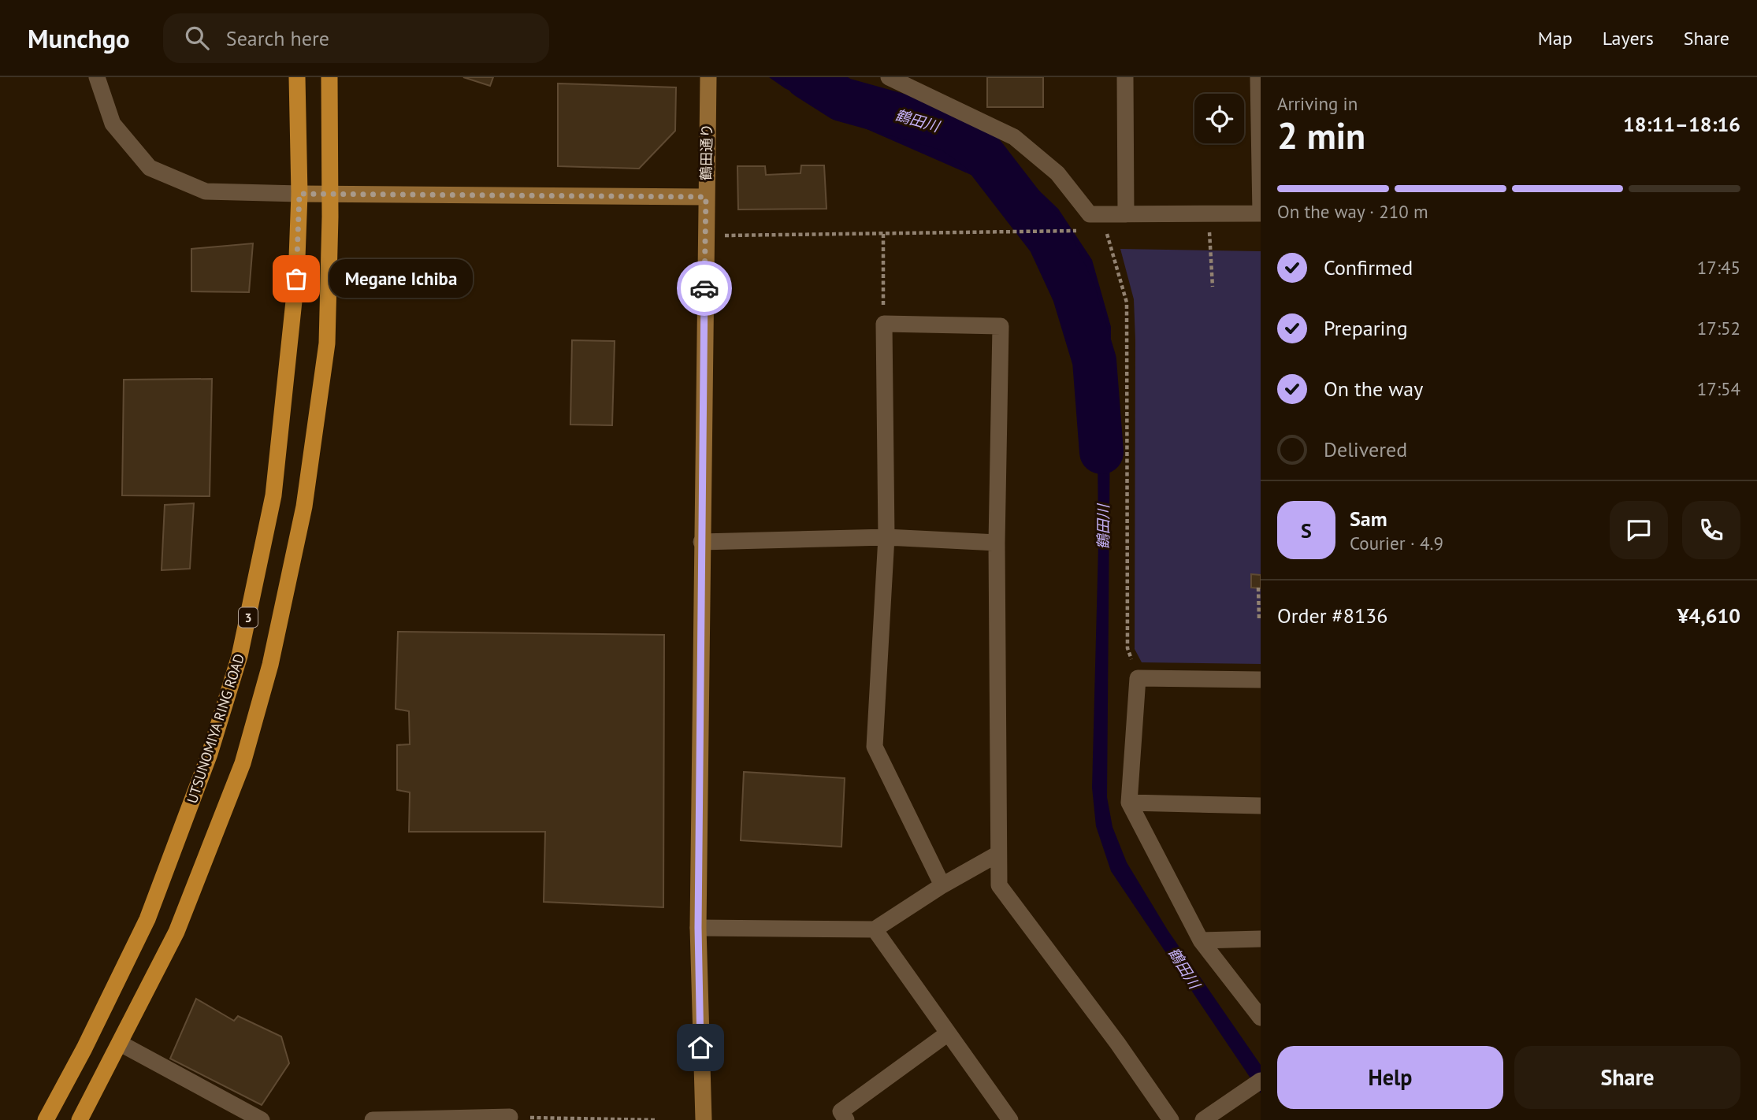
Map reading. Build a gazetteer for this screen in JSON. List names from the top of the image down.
{
  "streets": {
    "main road": ["3", "UTSUNOMIYA RING ROAD"],
    "street": ["鶴田通り"]
  },
  "water": ["鶴田川"],
  "places": ["Megane Ichiba"],
  "page": {
    "header": "Munchgo",
    "search": "Search here",
    "nav": ["Map", "Layers", "Share"],
    "heading": ["2 min", "Arriving in", "18:11–18:16"],
    "panel": [
      "Sam",
      "Courier · 4.9",
      "Order #8136",
      "¥4,610"
    ],
    "bar": "On the way · 210 m",
    "list": [
      ["Confirmed", "17:45"],
      ["Preparing", "17:52"],
      ["On the way", "17:54"],
      "Delivered"
    ],
    "bubble": "Megane Ichiba",
    "round": "S",
    "buttons": ["Help", "Share"]
  }
}
